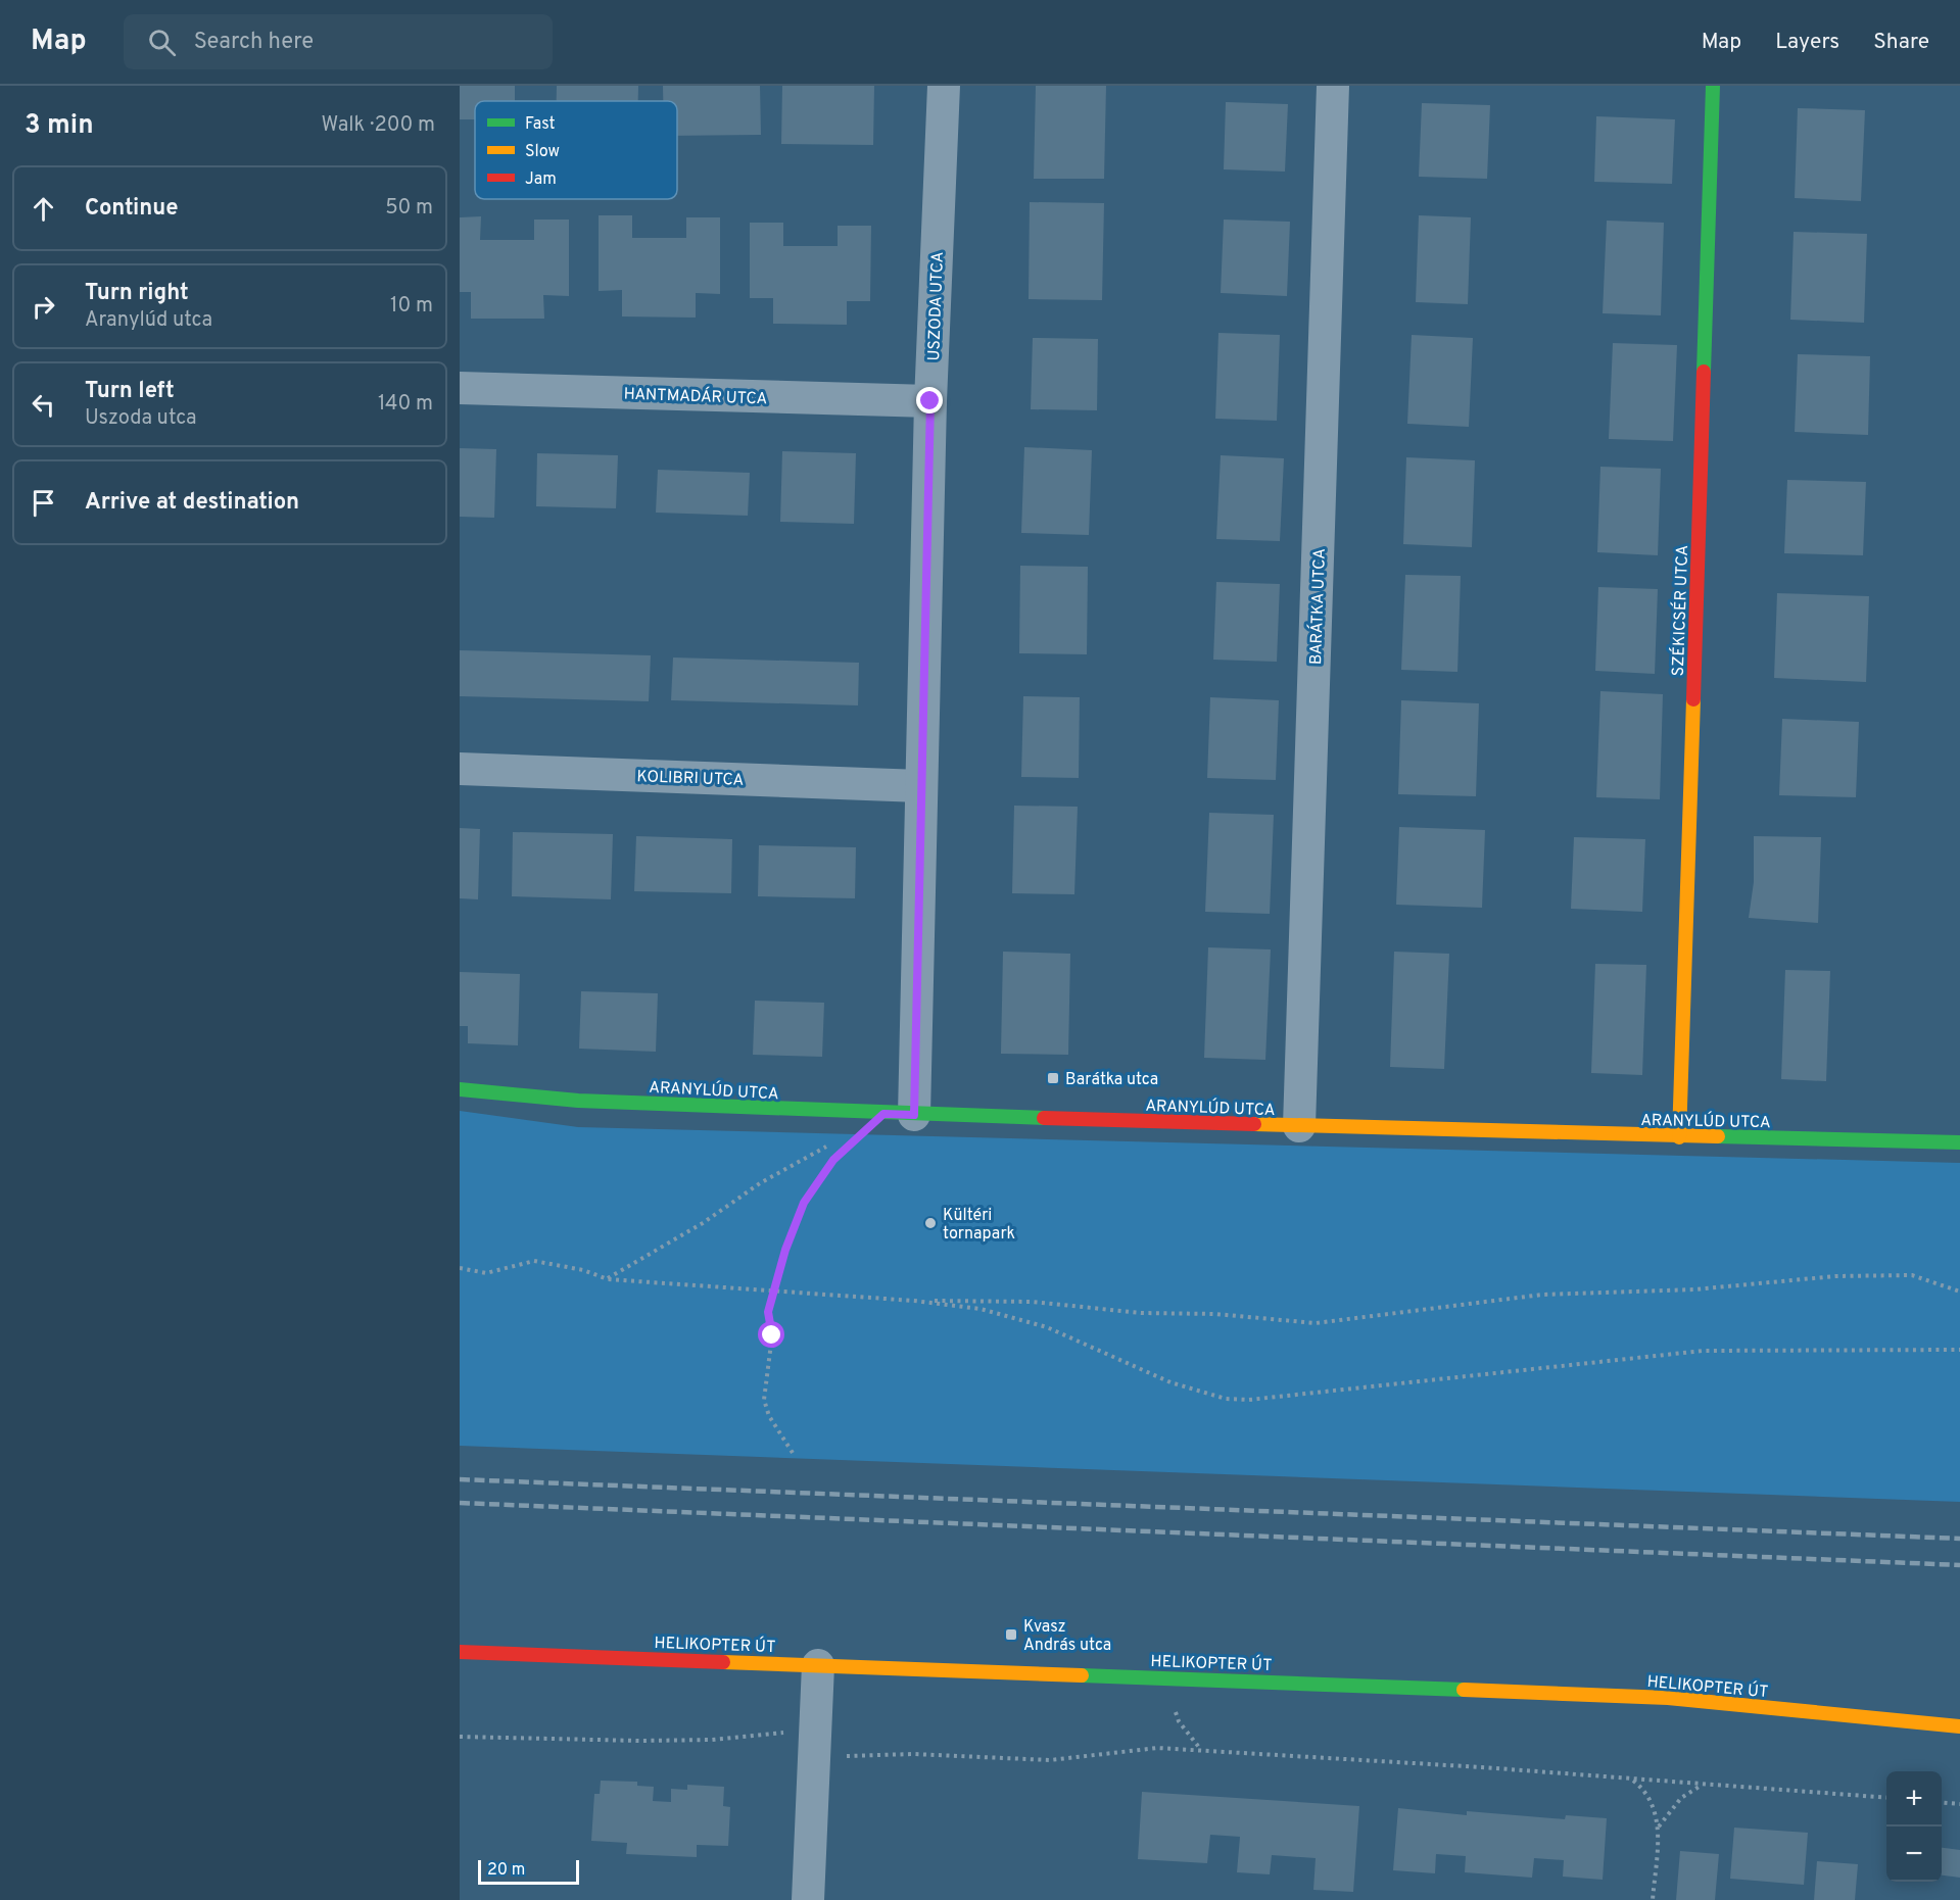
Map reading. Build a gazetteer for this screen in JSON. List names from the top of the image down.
{
  "streets": {
    "street": [
      "USZODA UTCA",
      "HANTMADÁR UTCA",
      "BARÁTKA UTCA",
      "SZÉKICSÉR UTCA",
      "KOLIBRI UTCA",
      "ARANYLÚD UTCA",
      "HELIKOPTER ÚT"
    ]
  },
  "crossings": [
    ["USZODA UTCA", "HANTMADÁR UTCA"],
    ["USZODA UTCA", "KOLIBRI UTCA"],
    ["USZODA UTCA", "ARANYLÚD UTCA"],
    ["BARÁTKA UTCA", "ARANYLÚD UTCA"],
    ["SZÉKICSÉR UTCA", "ARANYLÚD UTCA"]
  ],
  "places": {
    "transit": ["Barátka utca", "Kvasz András utca"],
    "other": ["Kültéri tornapark"]
  },
  "legend": ["Fast", "Slow", "Jam"],
  "scale_bar": "20 m",
  "page": {
    "header": "Map",
    "search": "Search here",
    "nav": ["Map", "Layers", "Share"],
    "heading": ["3 min", "Walk · 200 m"],
    "list": [
      ["Continue", "50 m"],
      ["Turn right", "Aranylúd utca", "10 m"],
      ["Turn left", "Uszoda utca", "140 m"],
      "Arrive at destination"
    ],
    "map_buttons": ["+", "−"],
    "scale": "20 m"
  }
}
